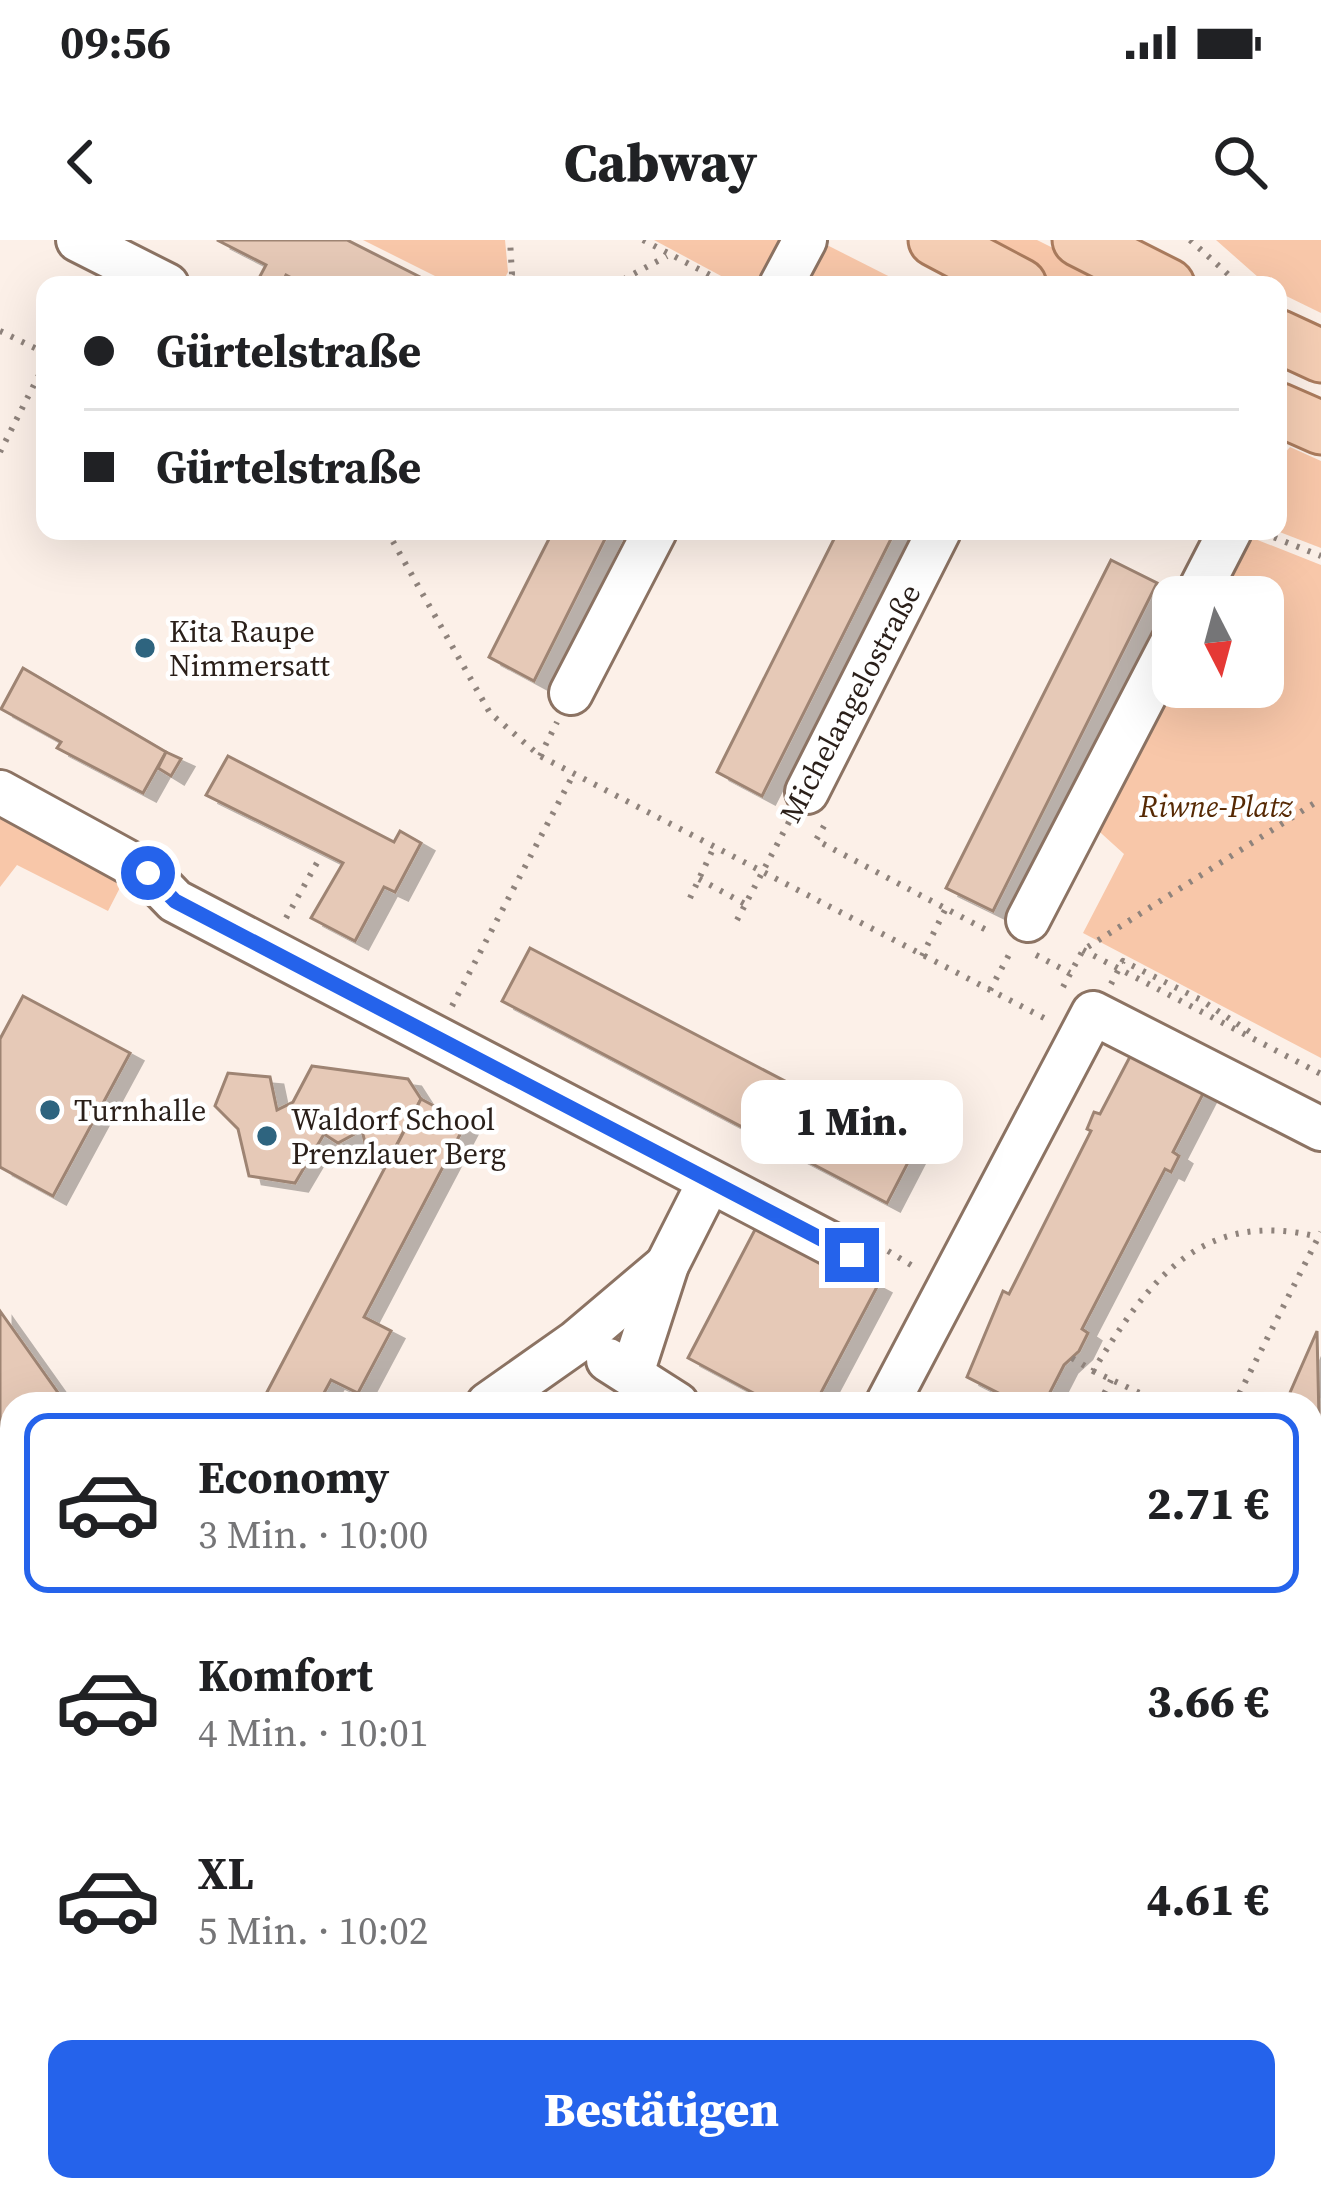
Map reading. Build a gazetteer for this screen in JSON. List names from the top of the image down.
{
  "streets": {
    "street": ["Michelangelostraße"]
  },
  "parks": ["Riwne-Platz"],
  "places": ["Kita Raupe Nimmersatt", "Turnhalle", "Waldorf School Prenzlauer Berg"],
  "north": "bottom",
  "page": {
    "status": "09:56",
    "header": "Cabway",
    "banner": ["Gürtelstraße", "Gürtelstraße"],
    "bubble": "1 Min.",
    "list": [
      {
        "name": "Economy",
        "note": "3 Min. · 10:00",
        "value": "2.71 €"
      },
      {
        "name": "Komfort",
        "note": "4 Min. · 10:01",
        "value": "3.66 €"
      },
      {
        "name": "XL",
        "note": "5 Min. · 10:02",
        "value": "4.61 €"
      }
    ],
    "buttons": "Bestätigen"
  }
}
